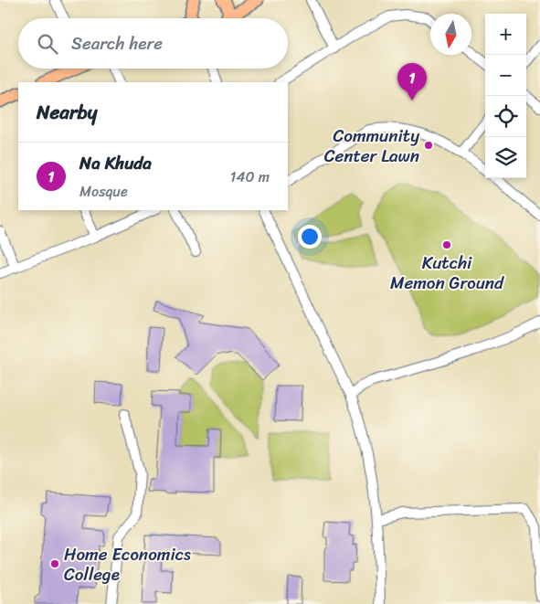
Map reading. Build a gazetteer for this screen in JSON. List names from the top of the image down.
{
  "places": ["Community Center Lawn", "Kutchi Memon Ground", "Home Economics College"],
  "north": "bottom",
  "page": {
    "map_buttons": ["+", "−"],
    "search": "Search here",
    "pins": "1",
    "heading": "Nearby",
    "list": [
      {
        "mark": "1",
        "name": "Na Khuda",
        "note": "Mosque",
        "value": "140 m"
      }
    ]
  }
}
